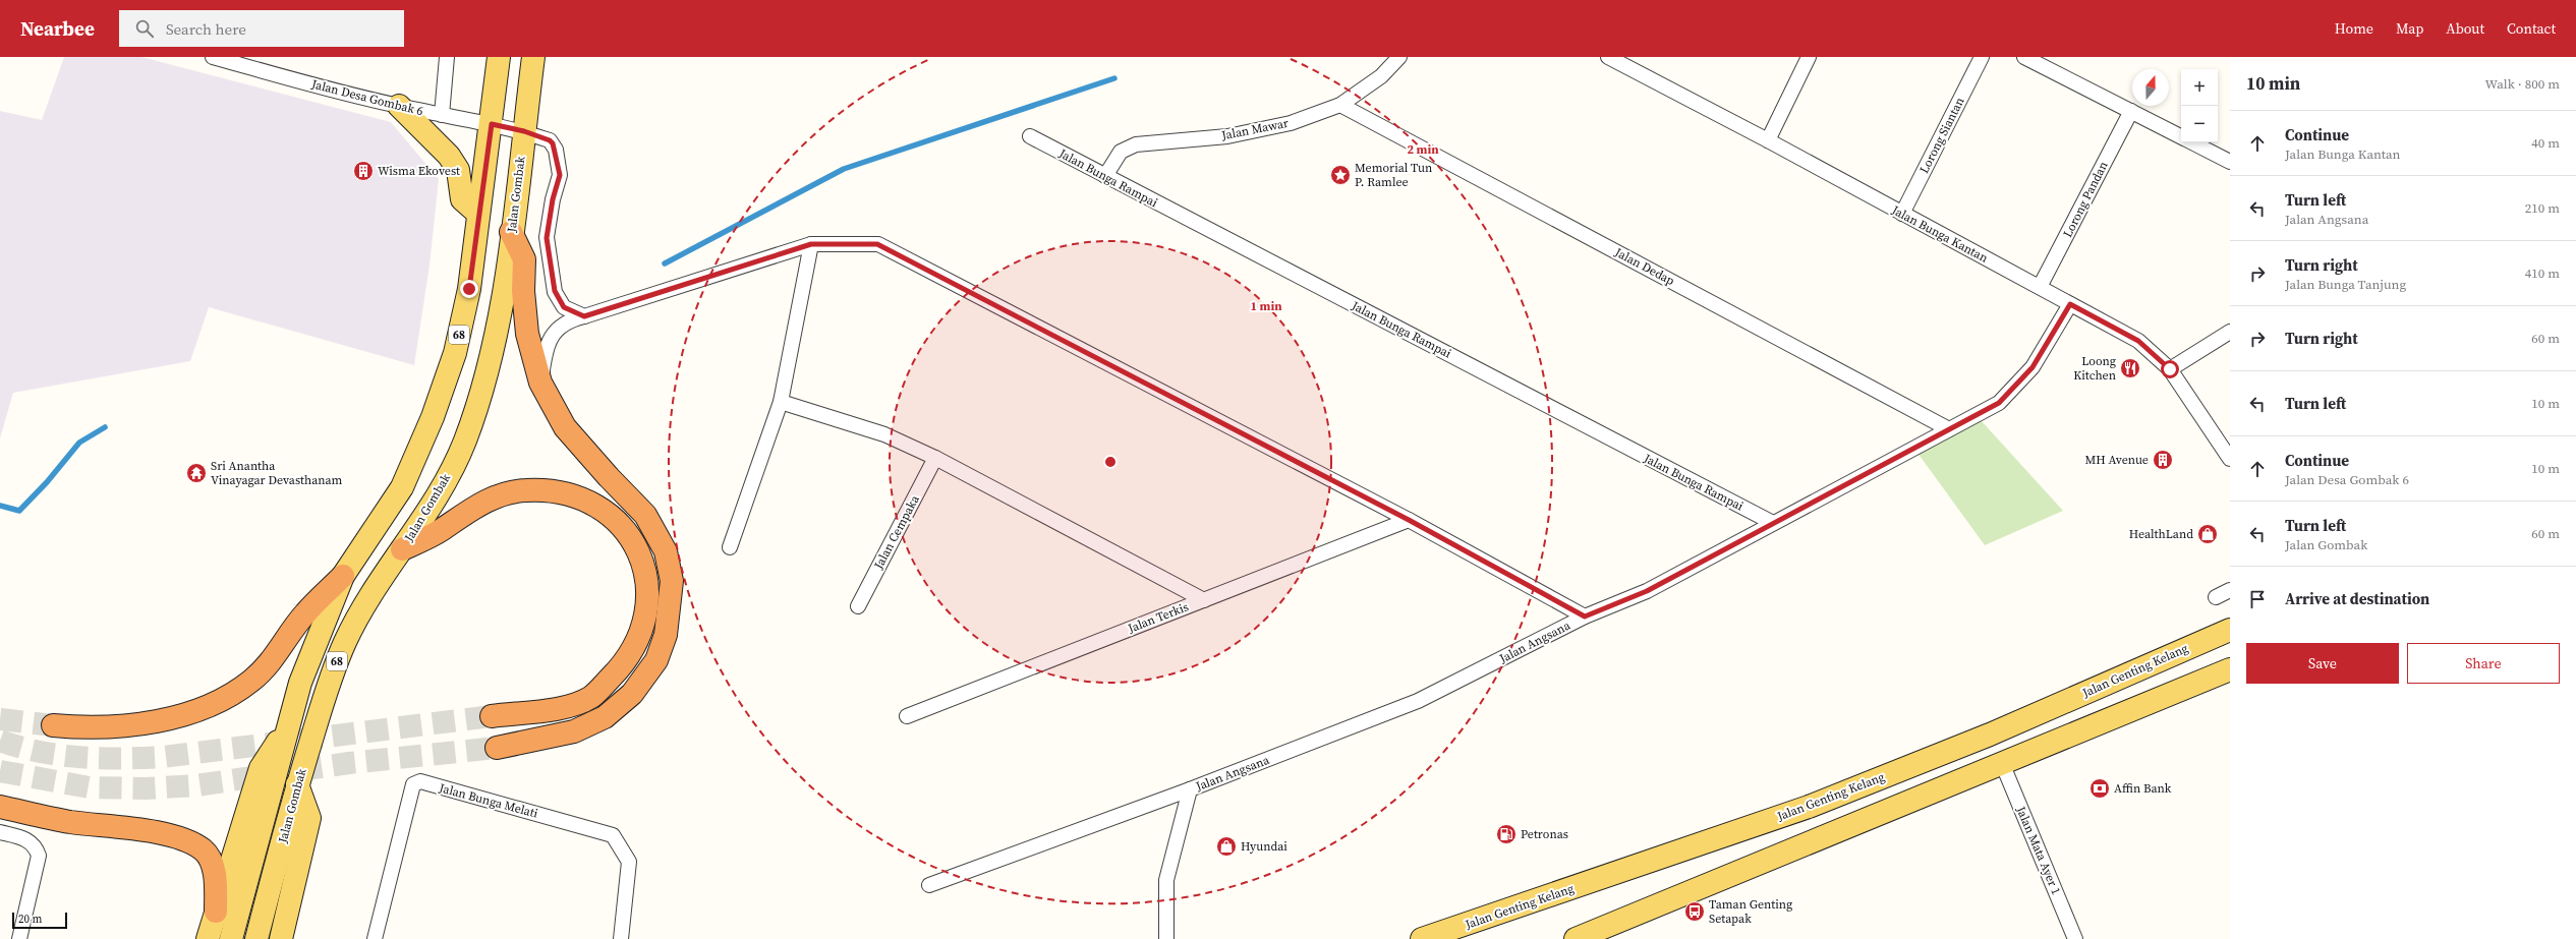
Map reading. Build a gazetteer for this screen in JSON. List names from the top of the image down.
{
  "streets": {
    "main road": ["Jalan Gombak", "68", "Jalan Genting Kelang"],
    "street": [
      "Jalan Desa Gombak 6",
      "Jalan Mawar",
      "Lorong Siantan",
      "Jalan Bunga Rampai",
      "Lorong Pandan",
      "Jalan Bunga Kantan",
      "Jalan Dedap",
      "Jalan Cempaka",
      "Jalan Terkis",
      "Jalan Angsana",
      "Jalan Bunga Melati",
      "Jalan Mata Ayer 1"
    ]
  },
  "crossings": [
    ["Jalan Desa Gombak 6", "Jalan Gombak"],
    ["Jalan Mawar", "Jalan Bunga Rampai"],
    ["Jalan Mawar", "Jalan Dedap"],
    ["Lorong Siantan", "Jalan Bunga Kantan"],
    ["Jalan Bunga Rampai", "Jalan Angsana"],
    ["Lorong Pandan", "Jalan Bunga Kantan"],
    ["Jalan Bunga Kantan", "Jalan Angsana"],
    ["Jalan Dedap", "Jalan Angsana"]
  ],
  "places": {
    "building": ["Wisma Ekovest", "MH Avenue"],
    "place": ["Memorial Tun P. Ramlee"],
    "restaurant": ["Loong Kitchen"],
    "temple": ["Sri Anantha Vinayagar Devasthanam"],
    "shop": ["HealthLand", "Hyundai"],
    "bank": ["Affin Bank"],
    "fuel station": ["Petronas"],
    "bus stop": ["Taman Genting Setapak"]
  },
  "scale_bar": "20 m",
  "north": "top",
  "page": {
    "header": "Nearbee",
    "search": "Search here",
    "nav": [
      "Home",
      "Map",
      "About",
      "Contact"
    ],
    "heading": ["10 min", "Walk · 800 m"],
    "map_buttons": ["+", "−"],
    "list": [
      ["Continue", "Jalan Bunga Kantan", "40 m"],
      ["Turn left", "Jalan Angsana", "210 m"],
      ["Turn right", "Jalan Bunga Tanjung", "410 m"],
      ["Turn right", "60 m"],
      ["Turn left", "10 m"],
      ["Continue", "Jalan Desa Gombak 6", "10 m"],
      ["Turn left", "Jalan Gombak", "60 m"],
      "Arrive at destination"
    ],
    "buttons": ["Save", "Share"],
    "scale": "20 m"
  },
  "rings": ["2 min", "1 min"]
}
